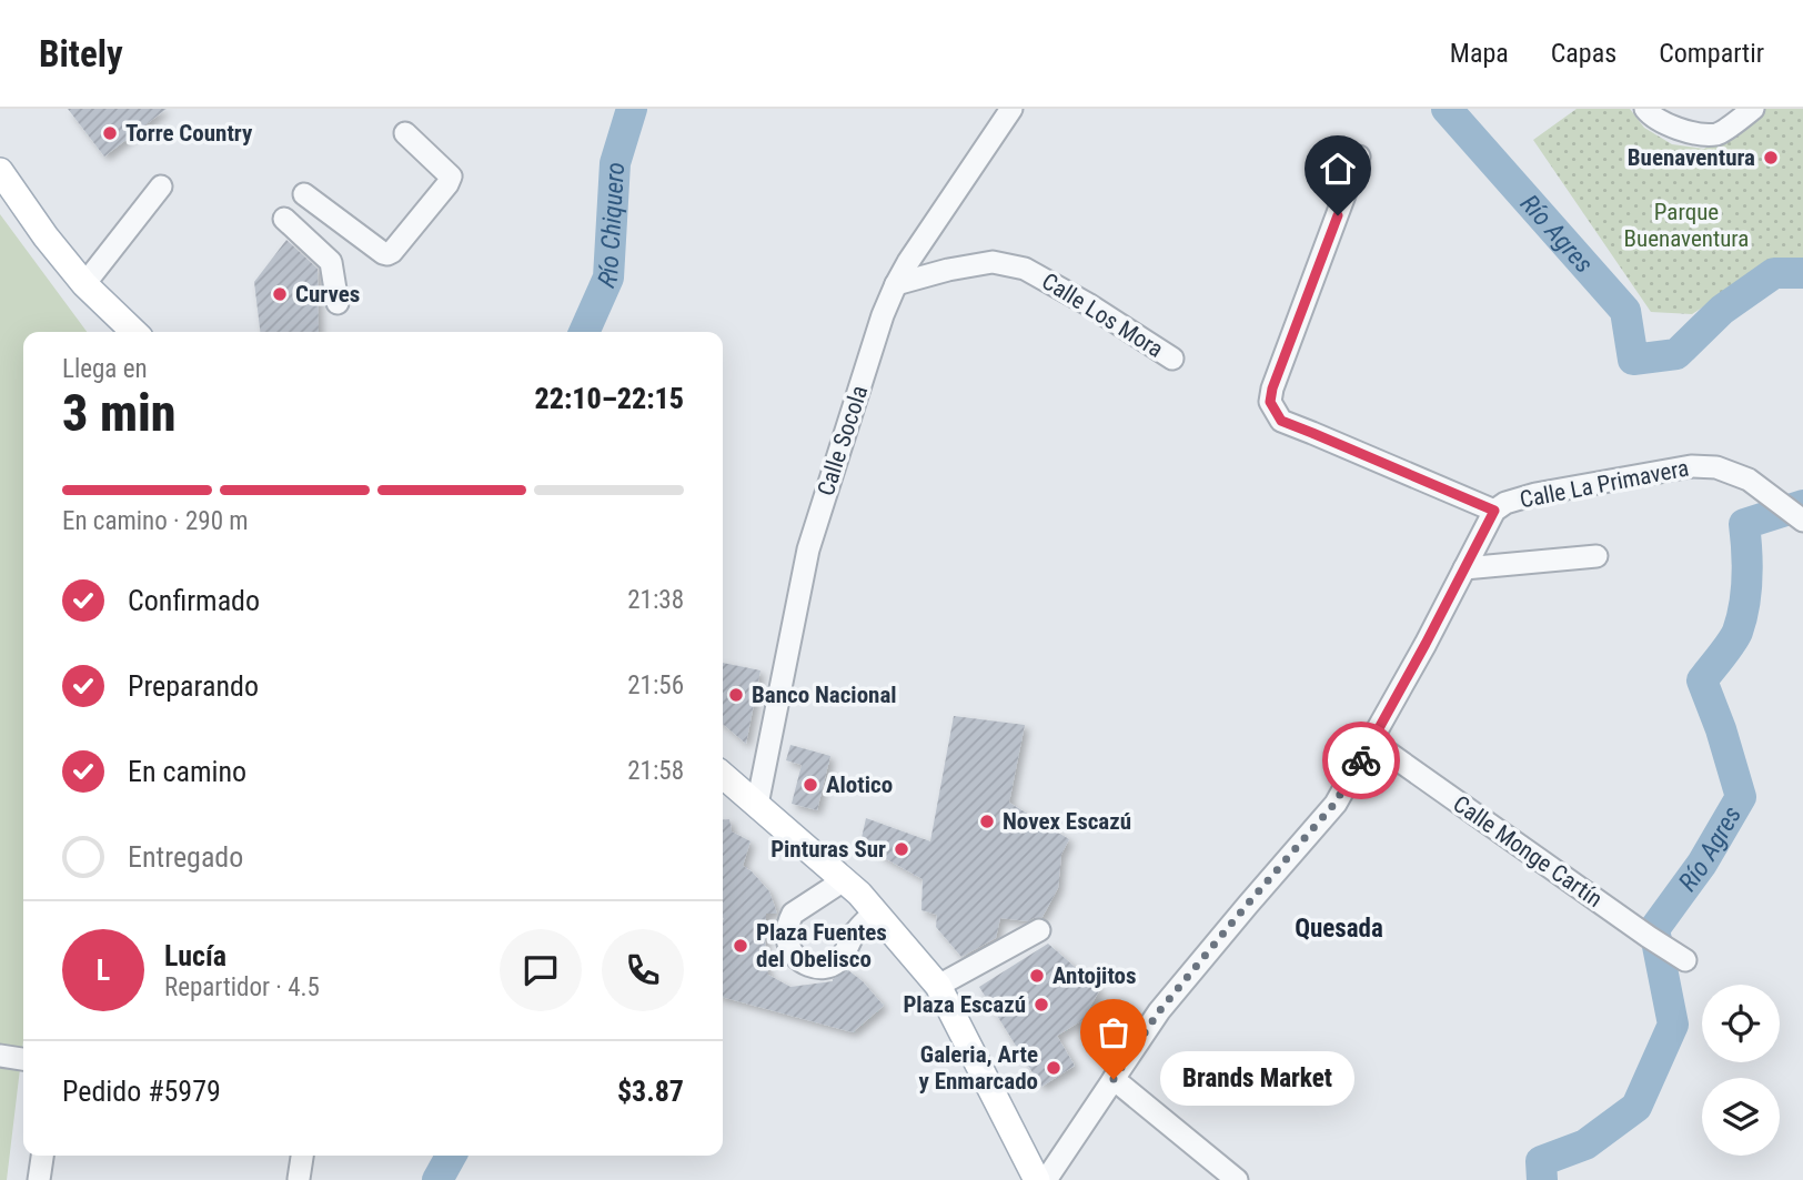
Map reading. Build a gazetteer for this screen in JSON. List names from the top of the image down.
{
  "streets": {
    "street": [
      "Calle Los Mora",
      "Calle Socola",
      "Calle La Primavera",
      "Calle Monge Cartín"
    ]
  },
  "crossings": [
    ["Calle Los Mora", "Calle Socola"],
    ["Calle La Primavera", "Calle Monge Cartín"]
  ],
  "districts": ["Quesada"],
  "water": ["Río Chiquero", "Río Agres"],
  "parks": ["Parque Buenaventura"],
  "places": [
    "Torre Country",
    "Buenaventura",
    "Curves",
    "Banco Nacional",
    "Alotico",
    "Novex Escazú",
    "Pinturas Sur",
    "Plaza Fuentes del Obelisco",
    "Antojitos",
    "Plaza Escazú",
    "Galeria, Arte y Enmarcado",
    "Brands Market"
  ],
  "page": {
    "header": "Bitely",
    "nav": ["Mapa", "Capas", "Compartir"],
    "heading": ["3 min", "Llega en", "22:10–22:15"],
    "panel": [
      "Lucía",
      "Repartidor · 4.5",
      "Pedido #5979",
      "$3.87"
    ],
    "bar": "En camino · 290 m",
    "list": [
      ["Confirmado", "21:38"],
      ["Preparando", "21:56"],
      ["En camino", "21:58"],
      "Entregado"
    ],
    "round": "L",
    "bubble": "Brands Market"
  }
}
